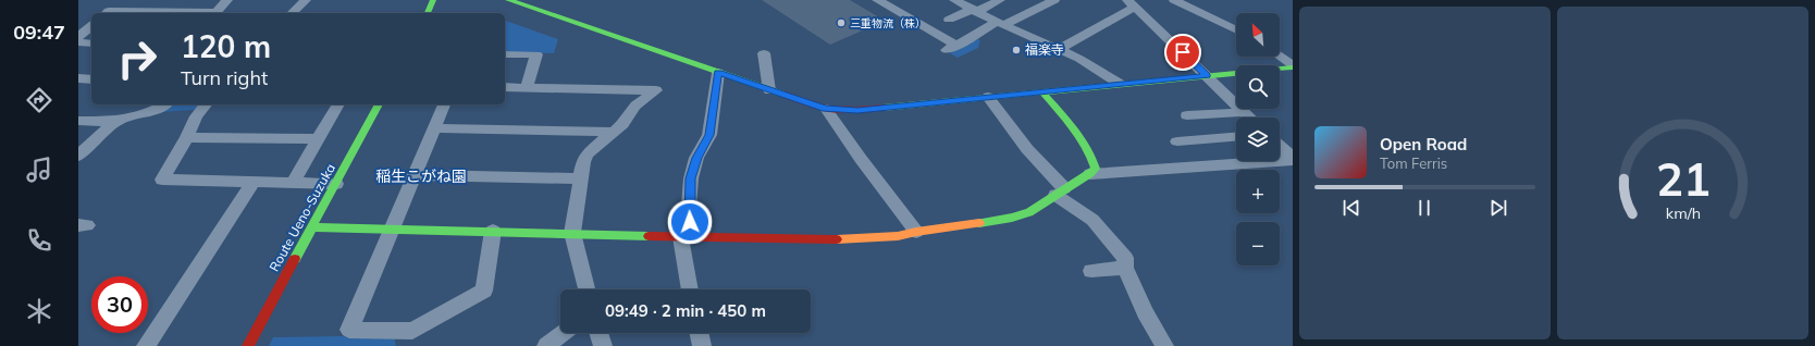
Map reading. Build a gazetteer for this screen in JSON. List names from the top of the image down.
{
  "streets": {
    "street": ["Route Ueno-Suzuka"]
  },
  "districts": ["稲生こがね園"],
  "places": ["三重物流（株）", "福楽寺"],
  "north": "top left",
  "page": {
    "tabs": "09:47",
    "map_buttons": ["+", "−"],
    "turn": ["120 m", "Turn right"],
    "song": ["Open Road", "Tom Ferris"],
    "limit": "30",
    "trip": "09:49 · 2 min · 450 m",
    "gauge": ["21", "km/h"]
  }
}
